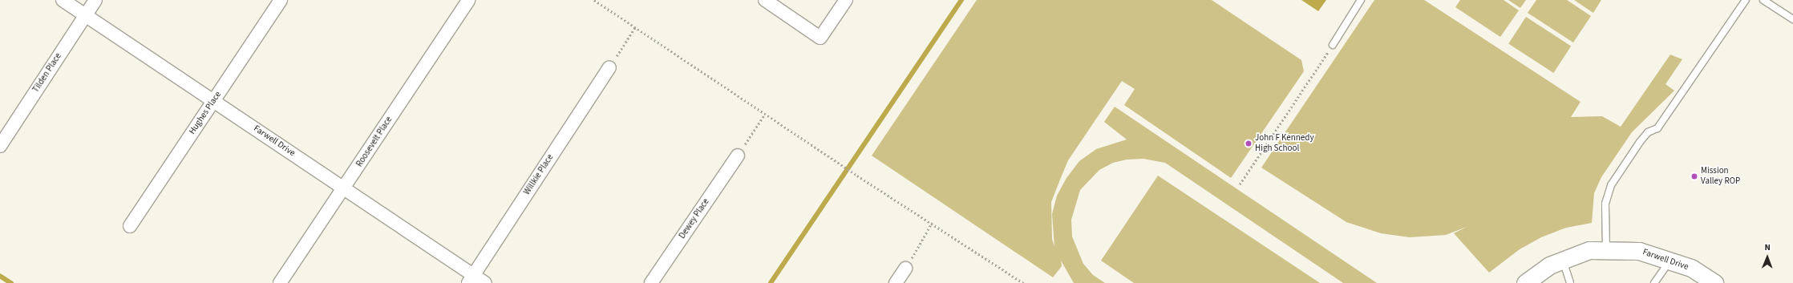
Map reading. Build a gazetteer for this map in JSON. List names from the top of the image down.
{
  "streets": {
    "street": [
      "Tilden Place",
      "Hughes Place",
      "Farwell Drive",
      "Roosevelt Place",
      "Willkie Place",
      "Dewey Place"
    ]
  },
  "crossings": [
    ["Tilden Place", "Farwell Drive"],
    ["Hughes Place", "Farwell Drive"],
    ["Farwell Drive", "Roosevelt Place"],
    ["Farwell Drive", "Willkie Place"]
  ],
  "places": ["John F Kennedy High School", "Mission Valley ROP"],
  "north": "top"
}
